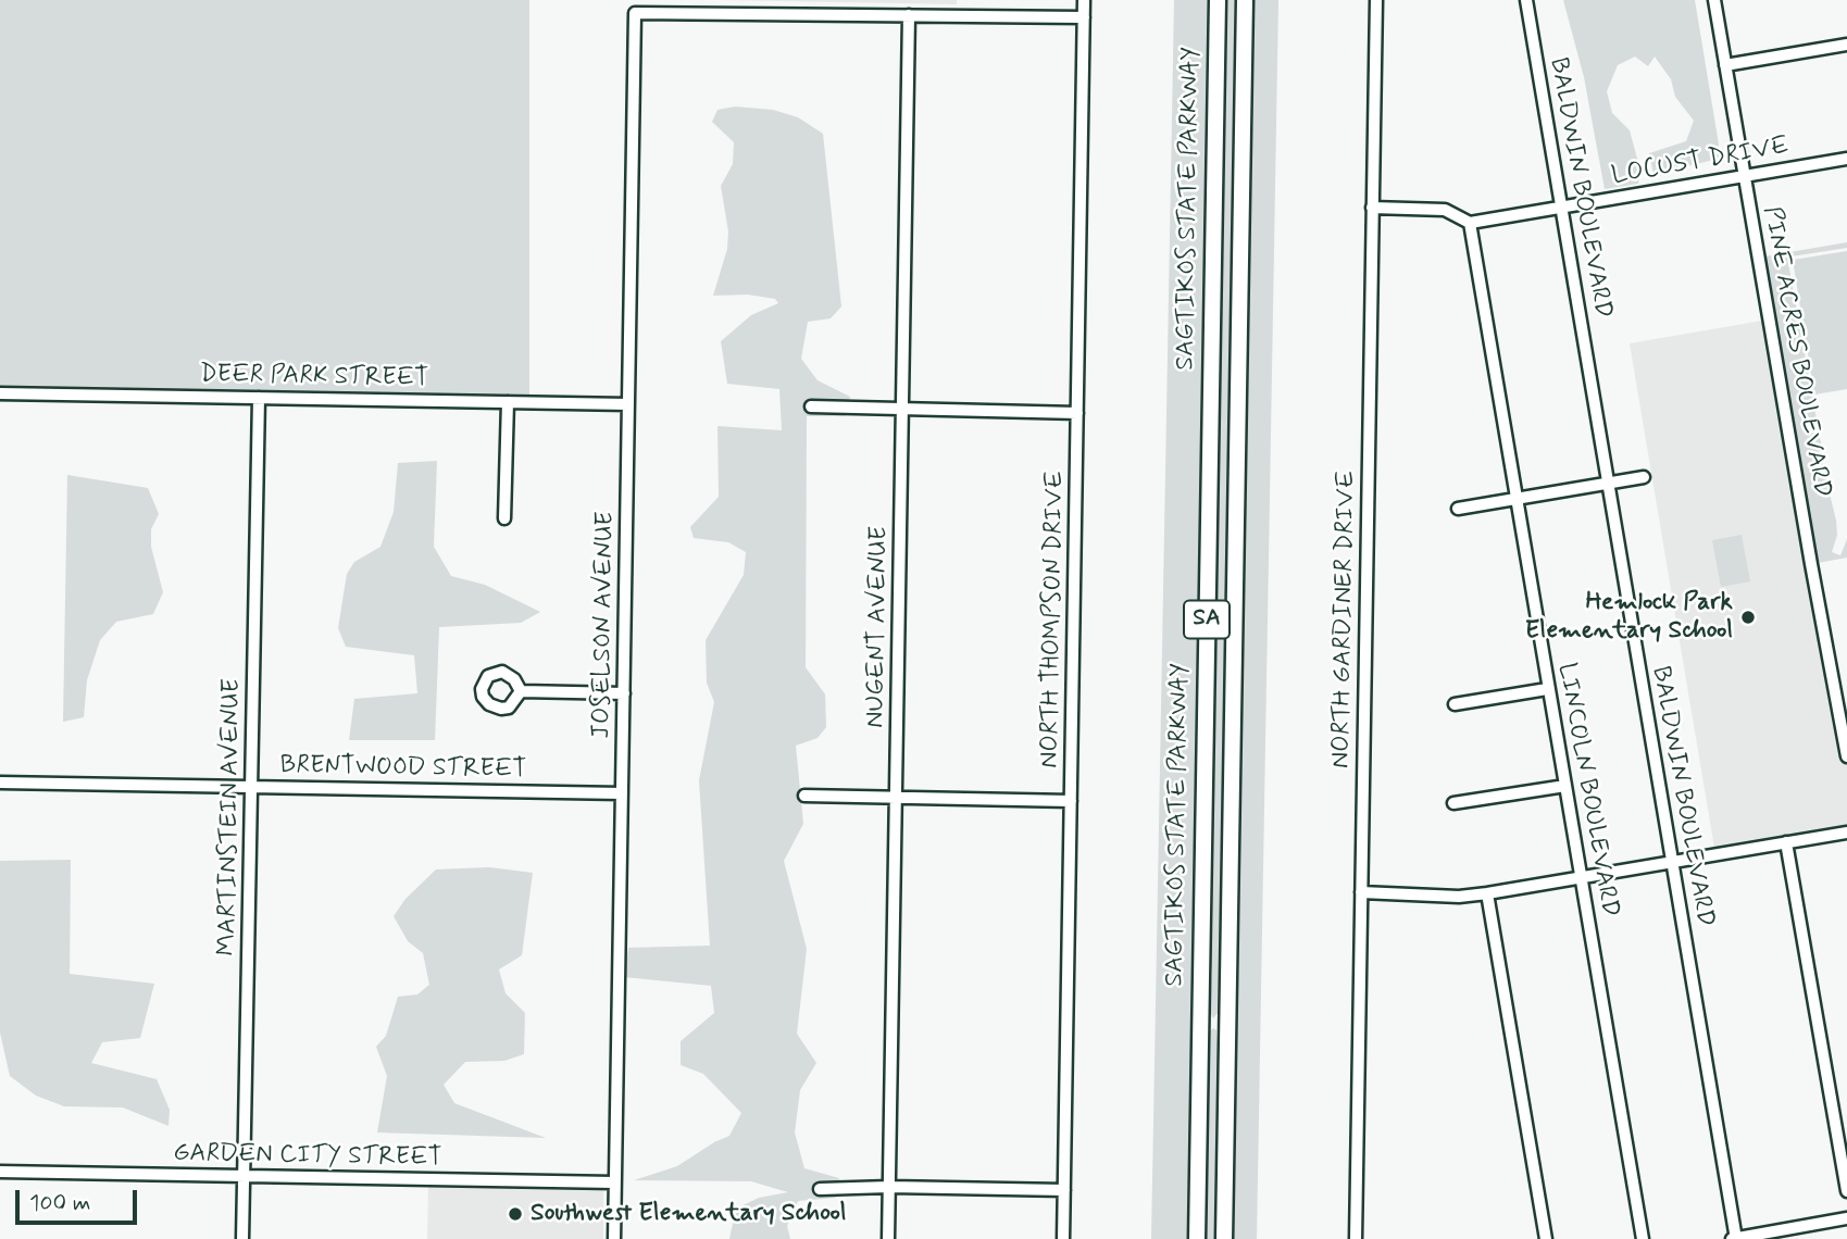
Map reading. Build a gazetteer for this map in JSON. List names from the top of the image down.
{
  "streets": {
    "highway": ["SAGTIKOS STATE PARKWAY", "SA"],
    "street": [
      "LOCUST DRIVE",
      "BALDWIN BOULEVARD",
      "PINE ACRES BOULEVARD",
      "DEER PARK STREET",
      "NORTH THOMPSON DRIVE",
      "NORTH GARDINER DRIVE",
      "JOSELSON AVENUE",
      "NUGENT AVENUE",
      "BRENTWOOD STREET",
      "LINCOLN BOULEVARD",
      "MARTINSTEIN AVENUE",
      "GARDEN CITY STREET"
    ]
  },
  "crossings": [
    ["LOCUST DRIVE", "BALDWIN BOULEVARD"],
    ["LOCUST DRIVE", "PINE ACRES BOULEVARD"],
    ["LOCUST DRIVE", "LINCOLN BOULEVARD"],
    ["DEER PARK STREET", "JOSELSON AVENUE"],
    ["DEER PARK STREET", "MARTINSTEIN AVENUE"],
    ["JOSELSON AVENUE", "NUGENT AVENUE"],
    ["JOSELSON AVENUE", "BRENTWOOD STREET"],
    ["JOSELSON AVENUE", "GARDEN CITY STREET"],
    ["BRENTWOOD STREET", "MARTINSTEIN AVENUE"],
    ["MARTINSTEIN AVENUE", "GARDEN CITY STREET"]
  ],
  "places": ["Hemlock Park Elementary School", "Southwest Elementary School"],
  "scale_bar": "100 m"
}
